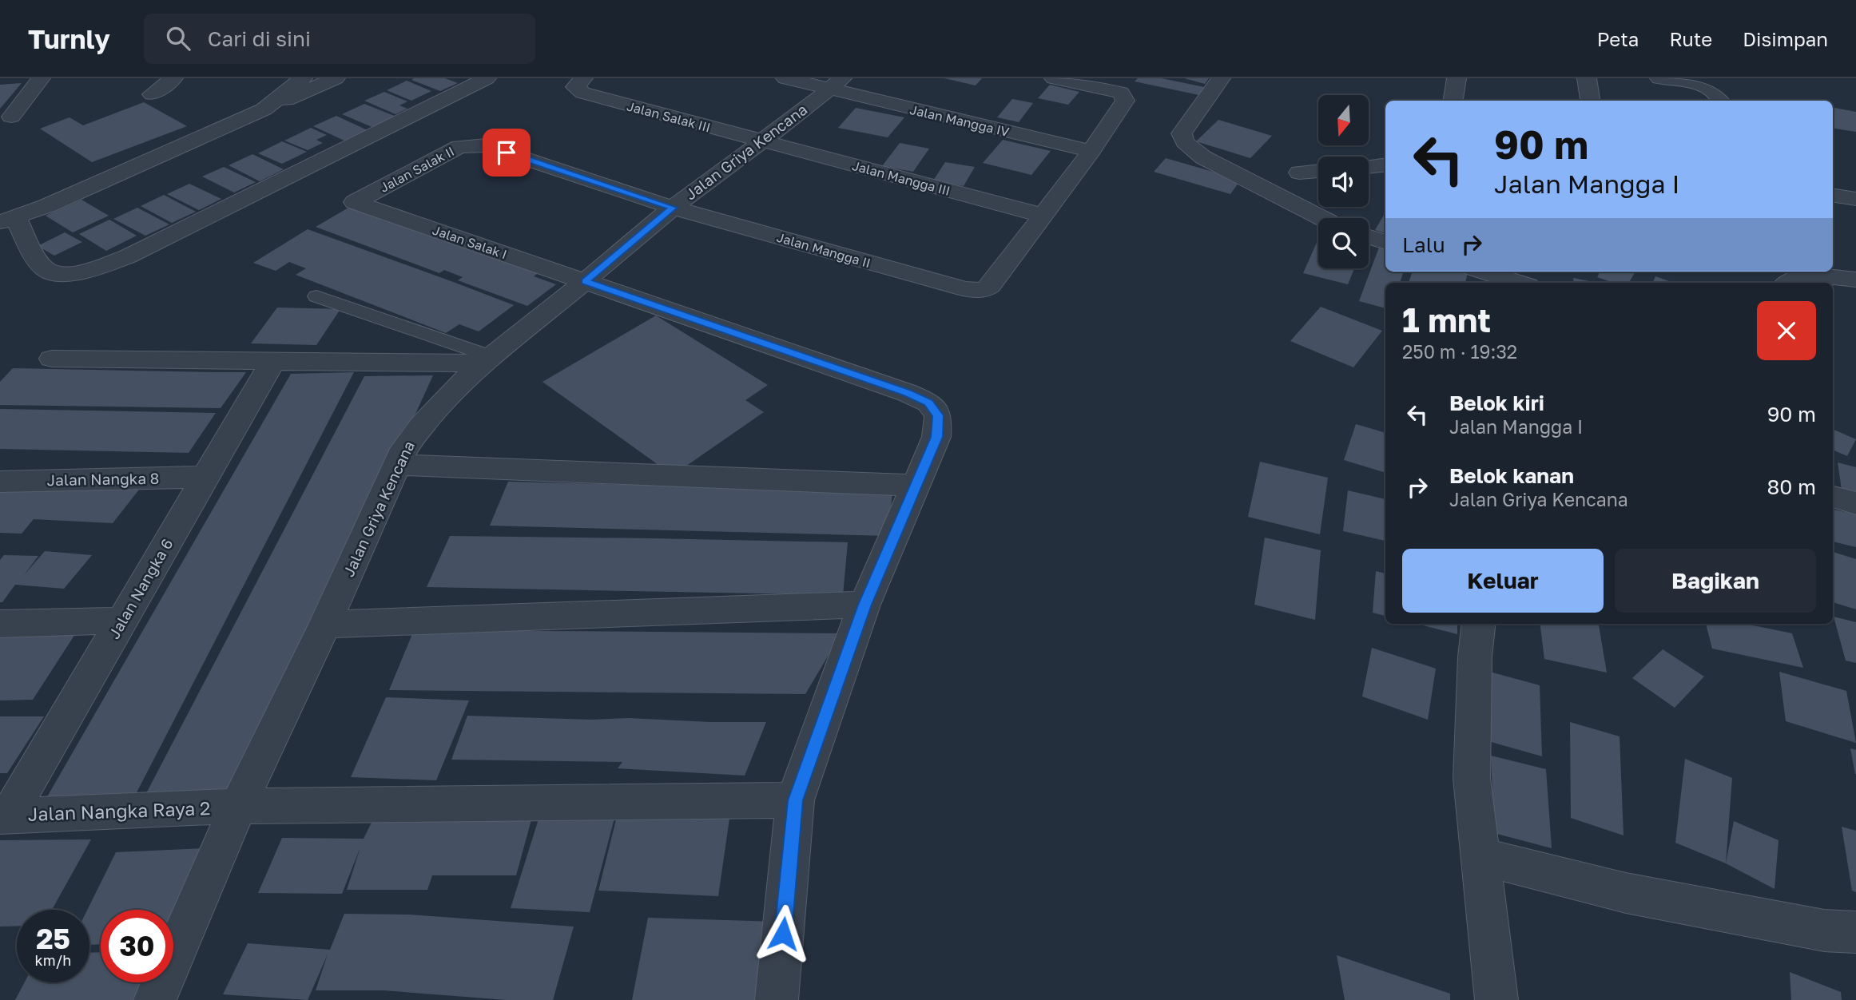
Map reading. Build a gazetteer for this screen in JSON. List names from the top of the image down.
{
  "streets": {
    "street": [
      "Jalan Salak III",
      "Jalan Mangga IV",
      "Jalan Griya Kencana",
      "Jalan Salak II",
      "Jalan Mangga III",
      "Jalan Salak I",
      "Jalan Mangga II",
      "Jalan Nangka 8",
      "Jalan Nangka 6",
      "Jalan Nangka Raya 2"
    ]
  },
  "crossings": [
    ["Jalan Salak III", "Jalan Griya Kencana"],
    ["Jalan Salak III", "Jalan Mangga III"],
    ["Jalan Mangga IV", "Jalan Griya Kencana"],
    ["Jalan Griya Kencana", "Jalan Salak II"],
    ["Jalan Griya Kencana", "Jalan Mangga III"],
    ["Jalan Griya Kencana", "Jalan Salak I"],
    ["Jalan Griya Kencana", "Jalan Mangga II"],
    ["Jalan Griya Kencana", "Jalan Nangka Raya 2"],
    ["Jalan Salak II", "Jalan Salak I"],
    ["Jalan Salak II", "Jalan Mangga II"],
    ["Jalan Mangga III", "Jalan Mangga II"],
    ["Jalan Nangka 8", "Jalan Nangka 6"],
    ["Jalan Nangka 6", "Jalan Nangka Raya 2"]
  ],
  "north": "bottom",
  "page": {
    "header": "Turnly",
    "search": "Cari di sini",
    "nav": ["Peta", "Rute", "Disimpan"],
    "turn": ["90 m", "Jalan Mangga I"],
    "then": "Lalu",
    "heading": ["1 mnt", "250 m · 19:32"],
    "list": [
      {
        "name": "Belok kiri",
        "note": "Jalan Mangga I",
        "value": "90 m"
      },
      {
        "name": "Belok kanan",
        "note": "Jalan Griya Kencana",
        "value": "80 m"
      }
    ],
    "buttons": ["Keluar", "Bagikan"],
    "speed": "25 km/h",
    "limit": "30"
  }
}
